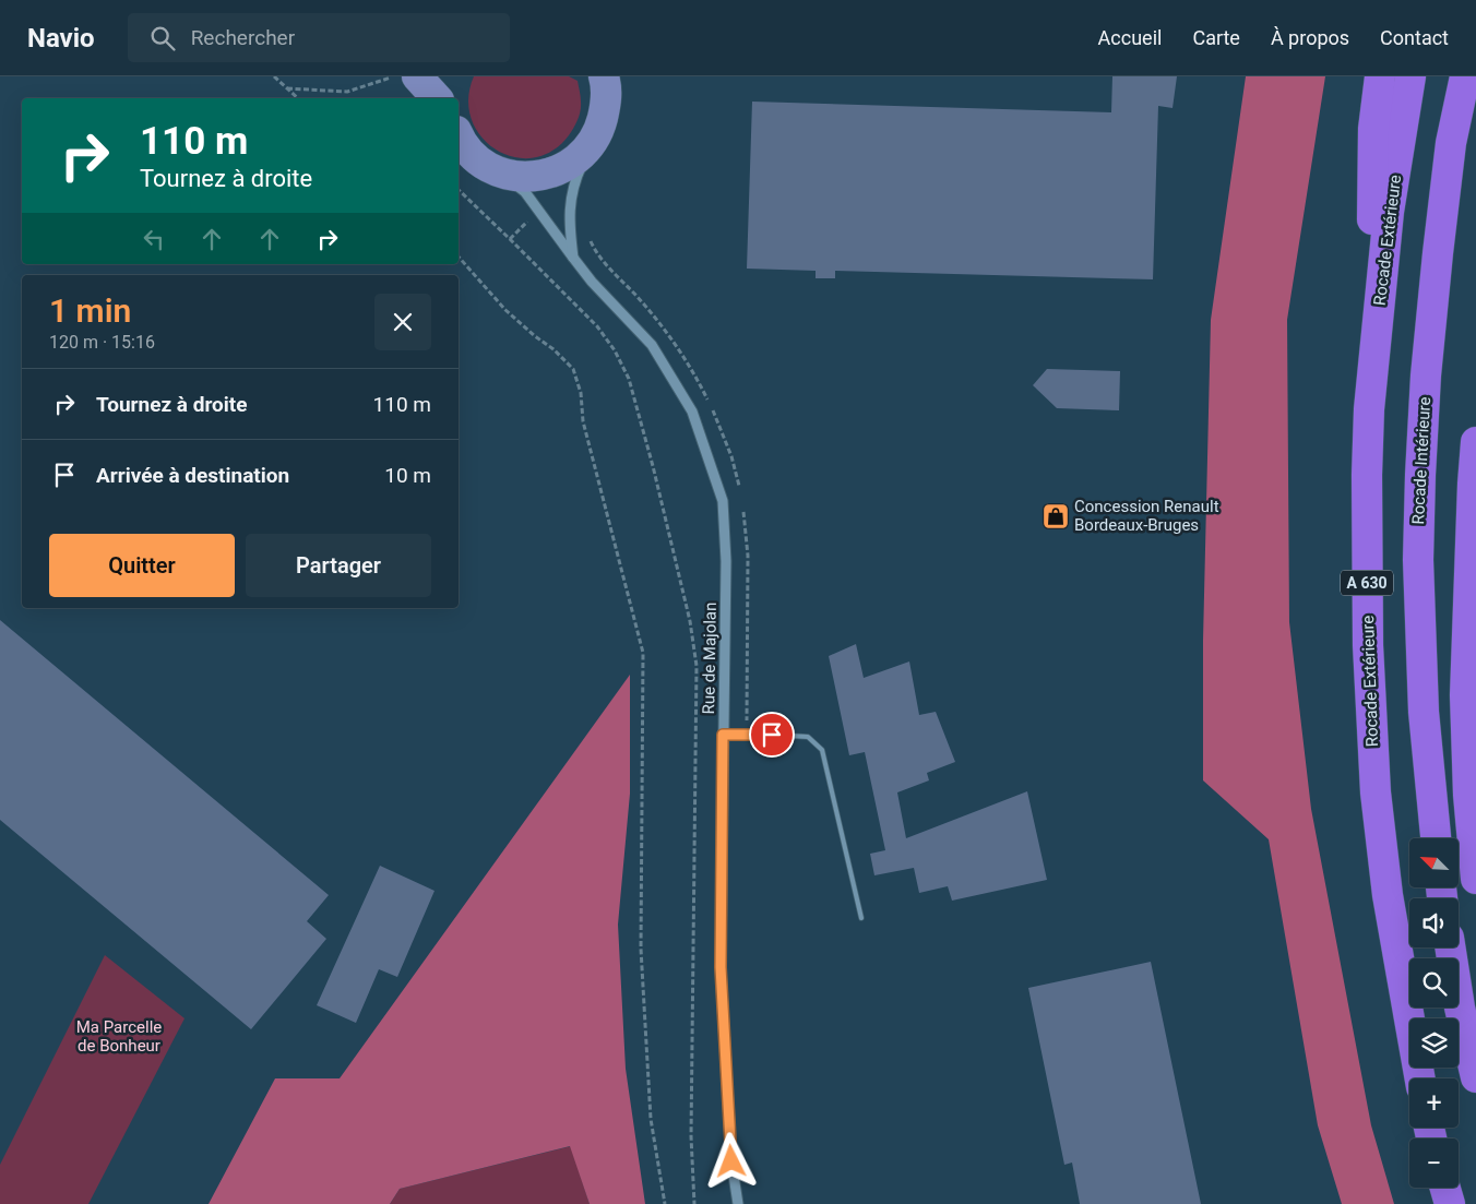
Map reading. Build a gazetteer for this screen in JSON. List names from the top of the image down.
{
  "streets": {
    "highway": ["Rocade Extérieure", "Rocade Intérieure", "A 630"],
    "street": ["Rue de Majolan"]
  },
  "parks": ["Ma Parcelle de Bonheur"],
  "places": {
    "shop": ["Concession Renault Bordeaux-Bruges"]
  },
  "north": "top left",
  "page": {
    "header": "Navio",
    "search": "Rechercher",
    "nav": [
      "Accueil",
      "Carte",
      "À propos",
      "Contact"
    ],
    "turn": ["110 m", "Tournez à droite"],
    "heading": ["1 min", "120 m · 15:16"],
    "list": [
      {
        "name": "Tournez à droite",
        "value": "110 m"
      },
      {
        "name": "Arrivée à destination",
        "value": "10 m"
      }
    ],
    "buttons": ["Quitter", "Partager"],
    "map_buttons": ["+", "−"]
  }
}
